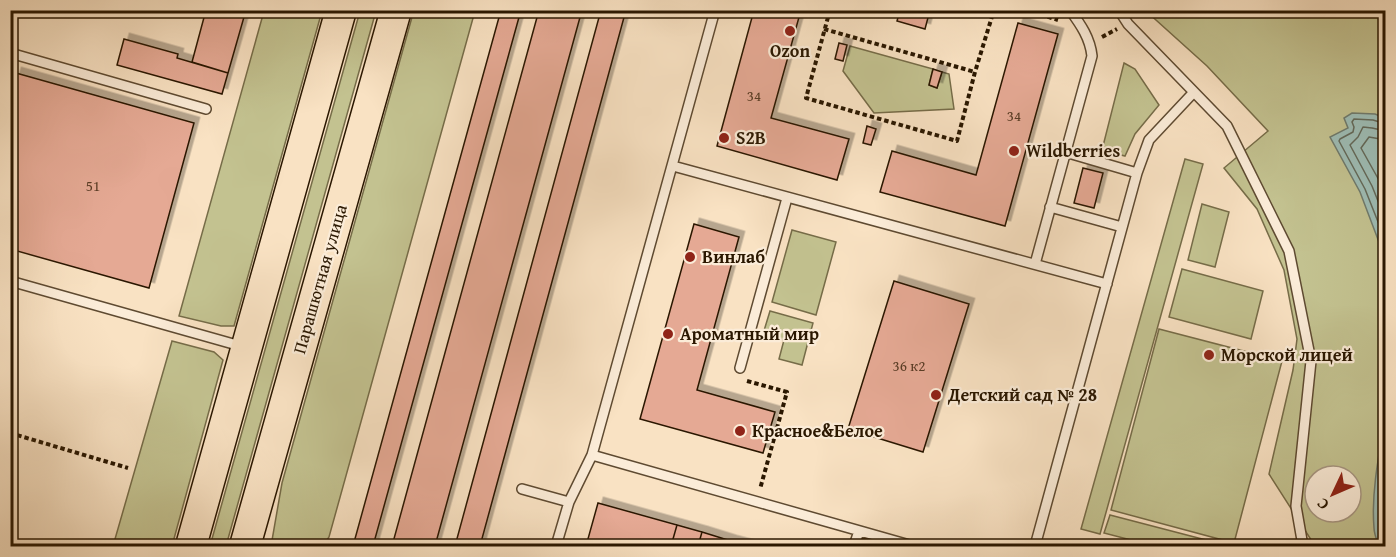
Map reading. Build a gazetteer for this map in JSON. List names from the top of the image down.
{
  "streets": {
    "main road": ["Парашютная улица"]
  },
  "places": [
    "Ozon",
    "S2B",
    "Wildberries",
    "Винлаб",
    "Ароматный мир",
    "Морской лицей",
    "Детский сад № 28",
    "Красное&Белое"
  ],
  "house_numbers": [
    "34",
    "34",
    "51",
    "36 к2"
  ],
  "north": "bottom left"
}
